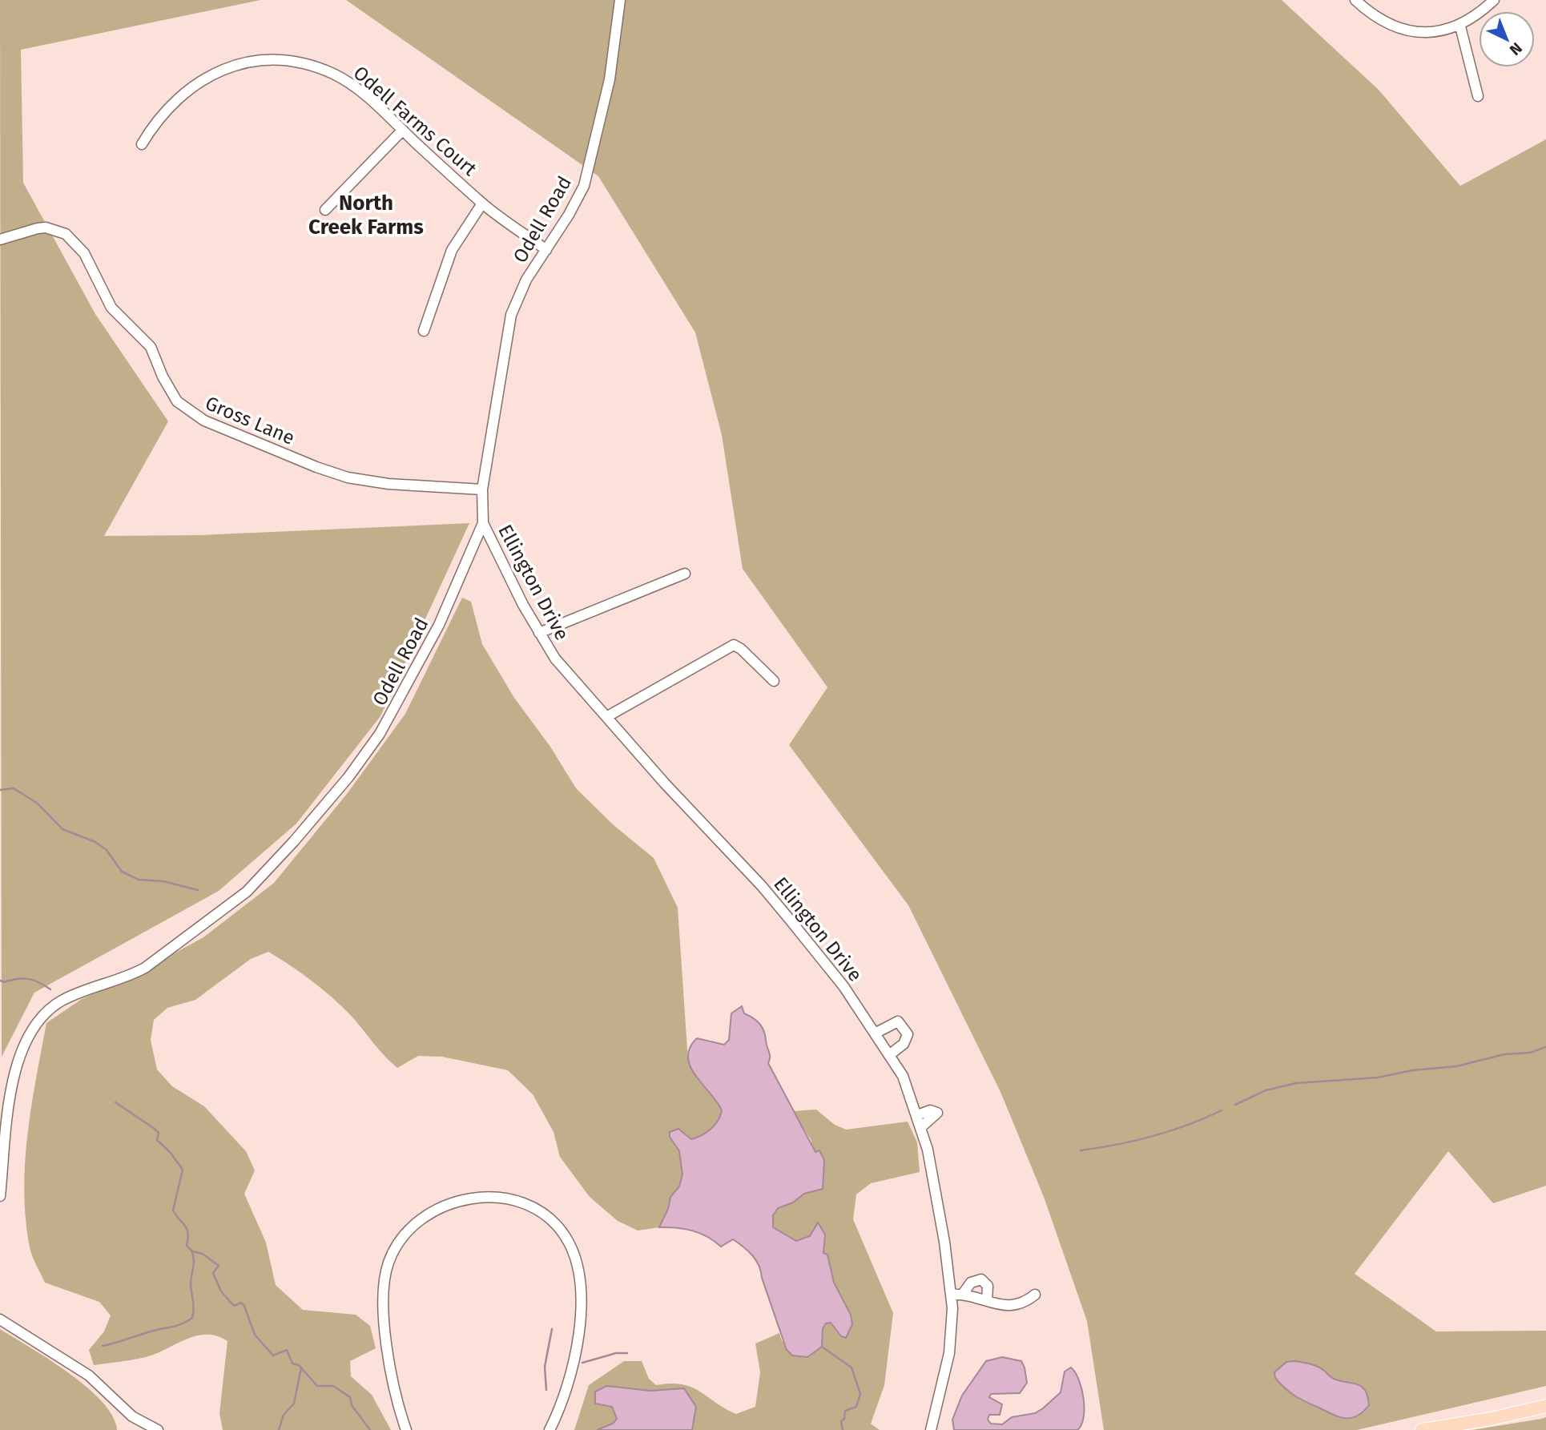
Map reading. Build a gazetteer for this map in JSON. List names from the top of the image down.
{
  "streets": {
    "street": [
      "Odell Farms Court",
      "Odell Road",
      "Gross Lane",
      "Ellington Drive"
    ]
  },
  "crossings": [
    ["Odell Farms Court", "Odell Road"],
    ["Odell Road", "Gross Lane"],
    ["Odell Road", "Ellington Drive"]
  ],
  "districts": ["North Creek Farms"],
  "north": "bottom right"
}
